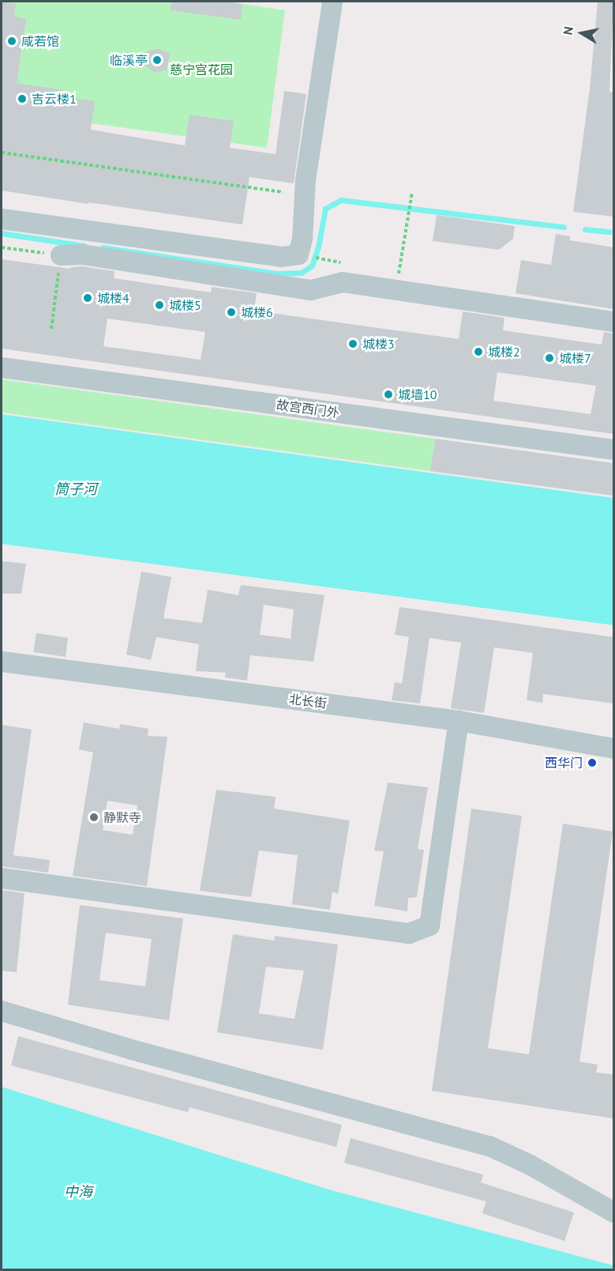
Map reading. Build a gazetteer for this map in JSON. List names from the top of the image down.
{
  "streets": {
    "street": ["故宫西门外", "北长街"]
  },
  "water": ["筒子河", "中海"],
  "parks": ["慈宁宫花园"],
  "places": [
    "咸若馆",
    "临溪亭",
    "吉云楼1",
    "城楼4",
    "城楼5",
    "城楼6",
    "城楼3",
    "城楼2",
    "城楼7",
    "城墙10",
    "西华门",
    "静默寺"
  ],
  "north": "left"
}
